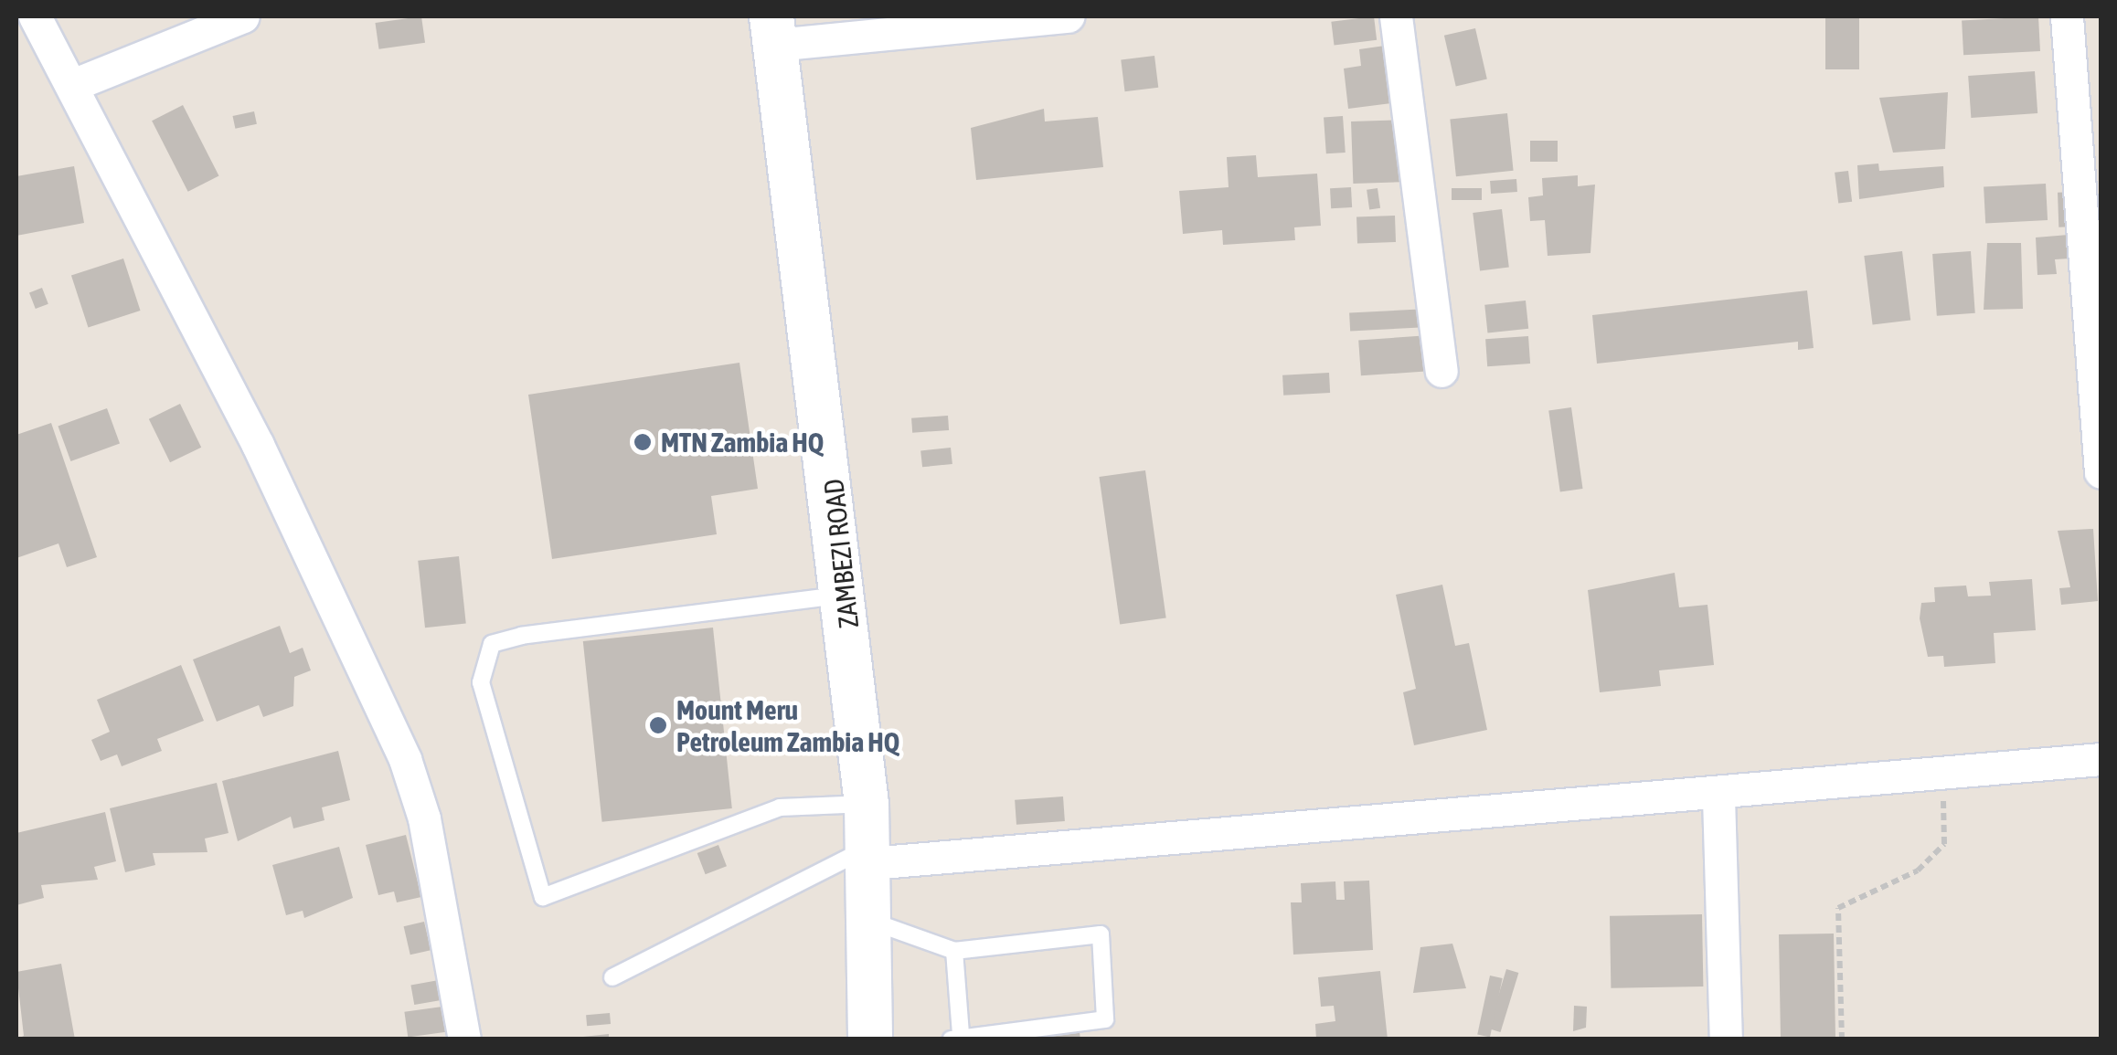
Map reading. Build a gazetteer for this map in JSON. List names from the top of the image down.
{
  "streets": {
    "main road": ["ZAMBEZI ROAD"]
  },
  "places": ["MTN Zambia HQ", "Mount Meru Petroleum Zambia HQ"]
}
